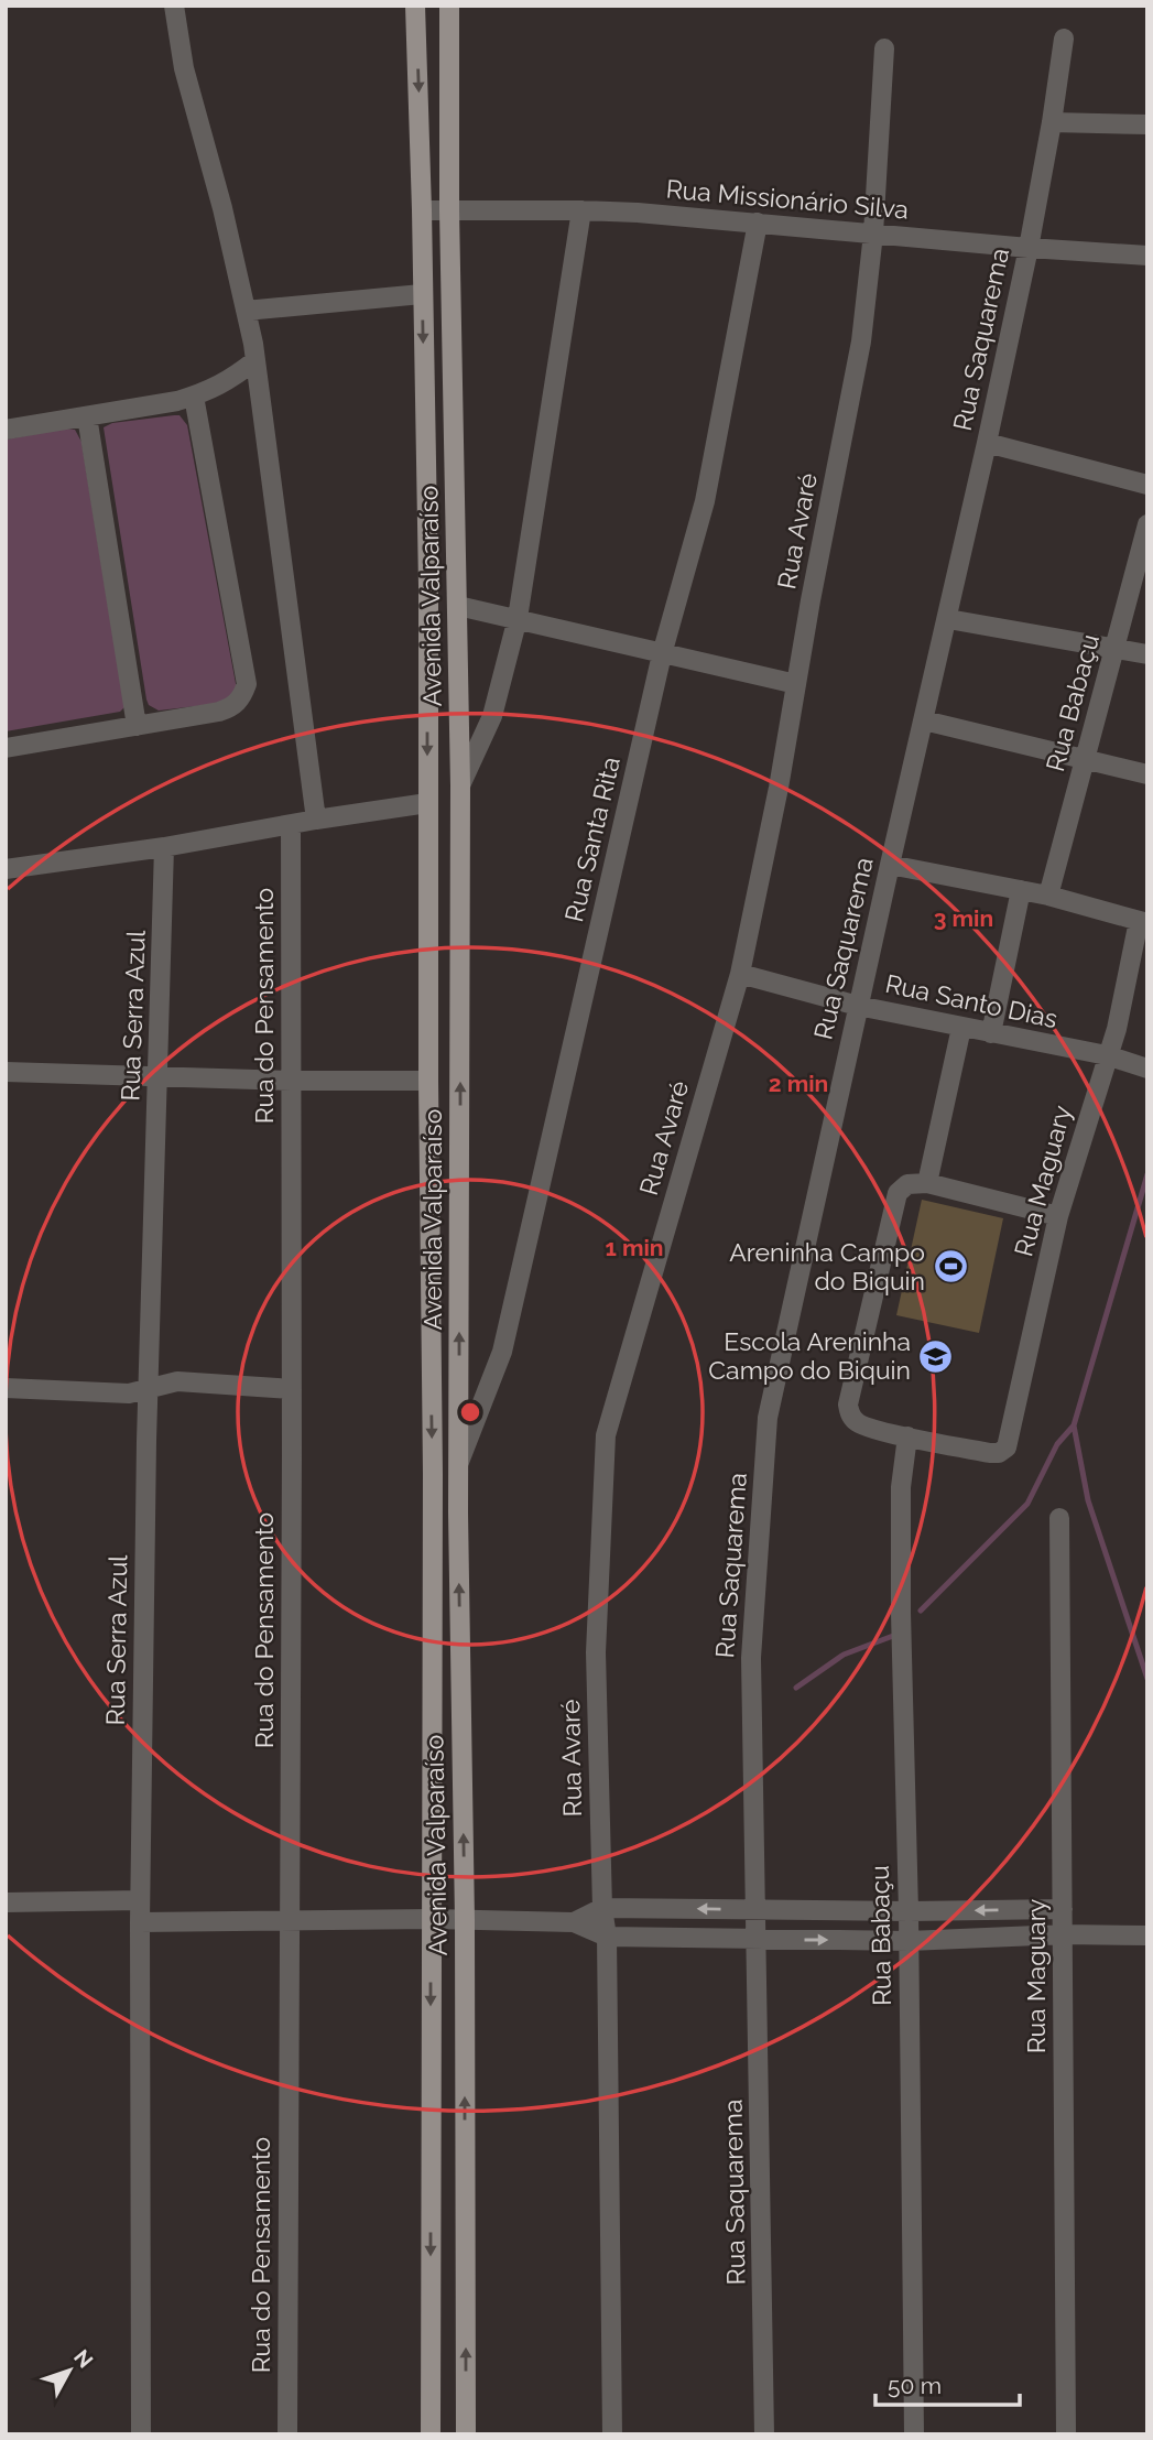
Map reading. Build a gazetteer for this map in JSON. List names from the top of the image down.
{
  "streets": {
    "main road": ["Avenida Valparaíso"],
    "street": [
      "Rua Missionário Silva",
      "Rua Saquarema",
      "Rua Avaré",
      "Rua Babaçu",
      "Rua Santa Rita",
      "Rua Santo Dias",
      "Rua do Pensamento",
      "Rua Serra Azul",
      "Rua Maguary"
    ]
  },
  "crossings": [
    ["Rua Missionário Silva", "Rua Saquarema"],
    ["Rua Missionário Silva", "Rua Avaré"],
    ["Rua Missionário Silva", "Avenida Valparaíso"],
    ["Rua Missionário Silva", "Rua Santa Rita"],
    ["Rua Saquarema", "Rua Santo Dias"],
    ["Rua Avaré", "Rua Santo Dias"],
    ["Avenida Valparaíso", "Rua Santa Rita"],
    ["Rua Babaçu", "Rua Maguary"],
    ["Rua Santo Dias", "Rua Maguary"]
  ],
  "places": {
    "sports": ["Areninha Campo do Biquin"],
    "school or university": ["Escola Areninha Campo do Biquin"]
  },
  "scale_bar": "50 m",
  "north": "top right",
  "rings": ["3 min", "2 min", "1 min"]
}
